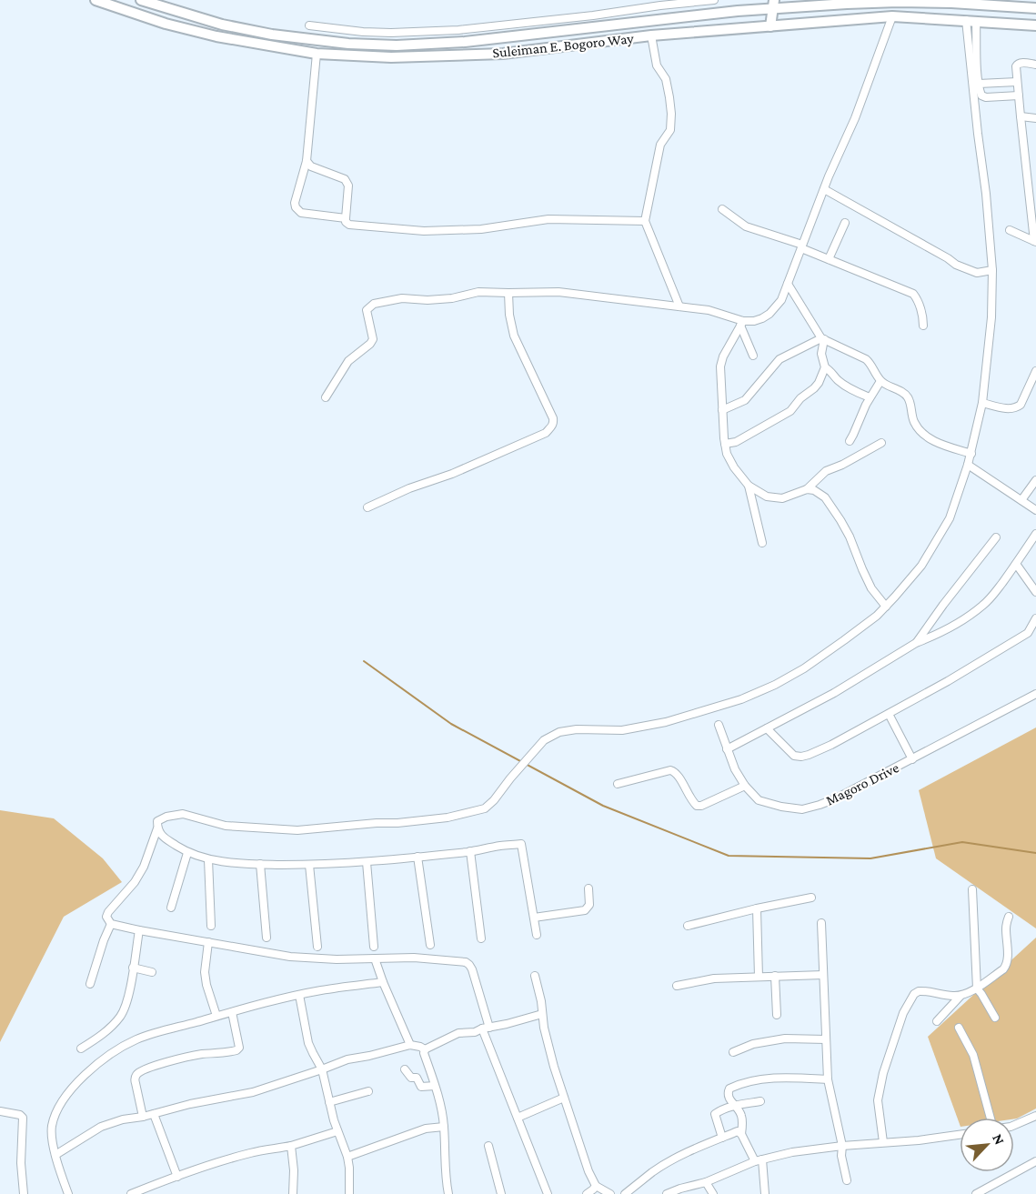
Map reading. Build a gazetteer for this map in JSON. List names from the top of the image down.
{
  "streets": {
    "street": ["Suleiman E. Bogoro Way", "Magoro Drive"]
  },
  "north": "top right"
}
